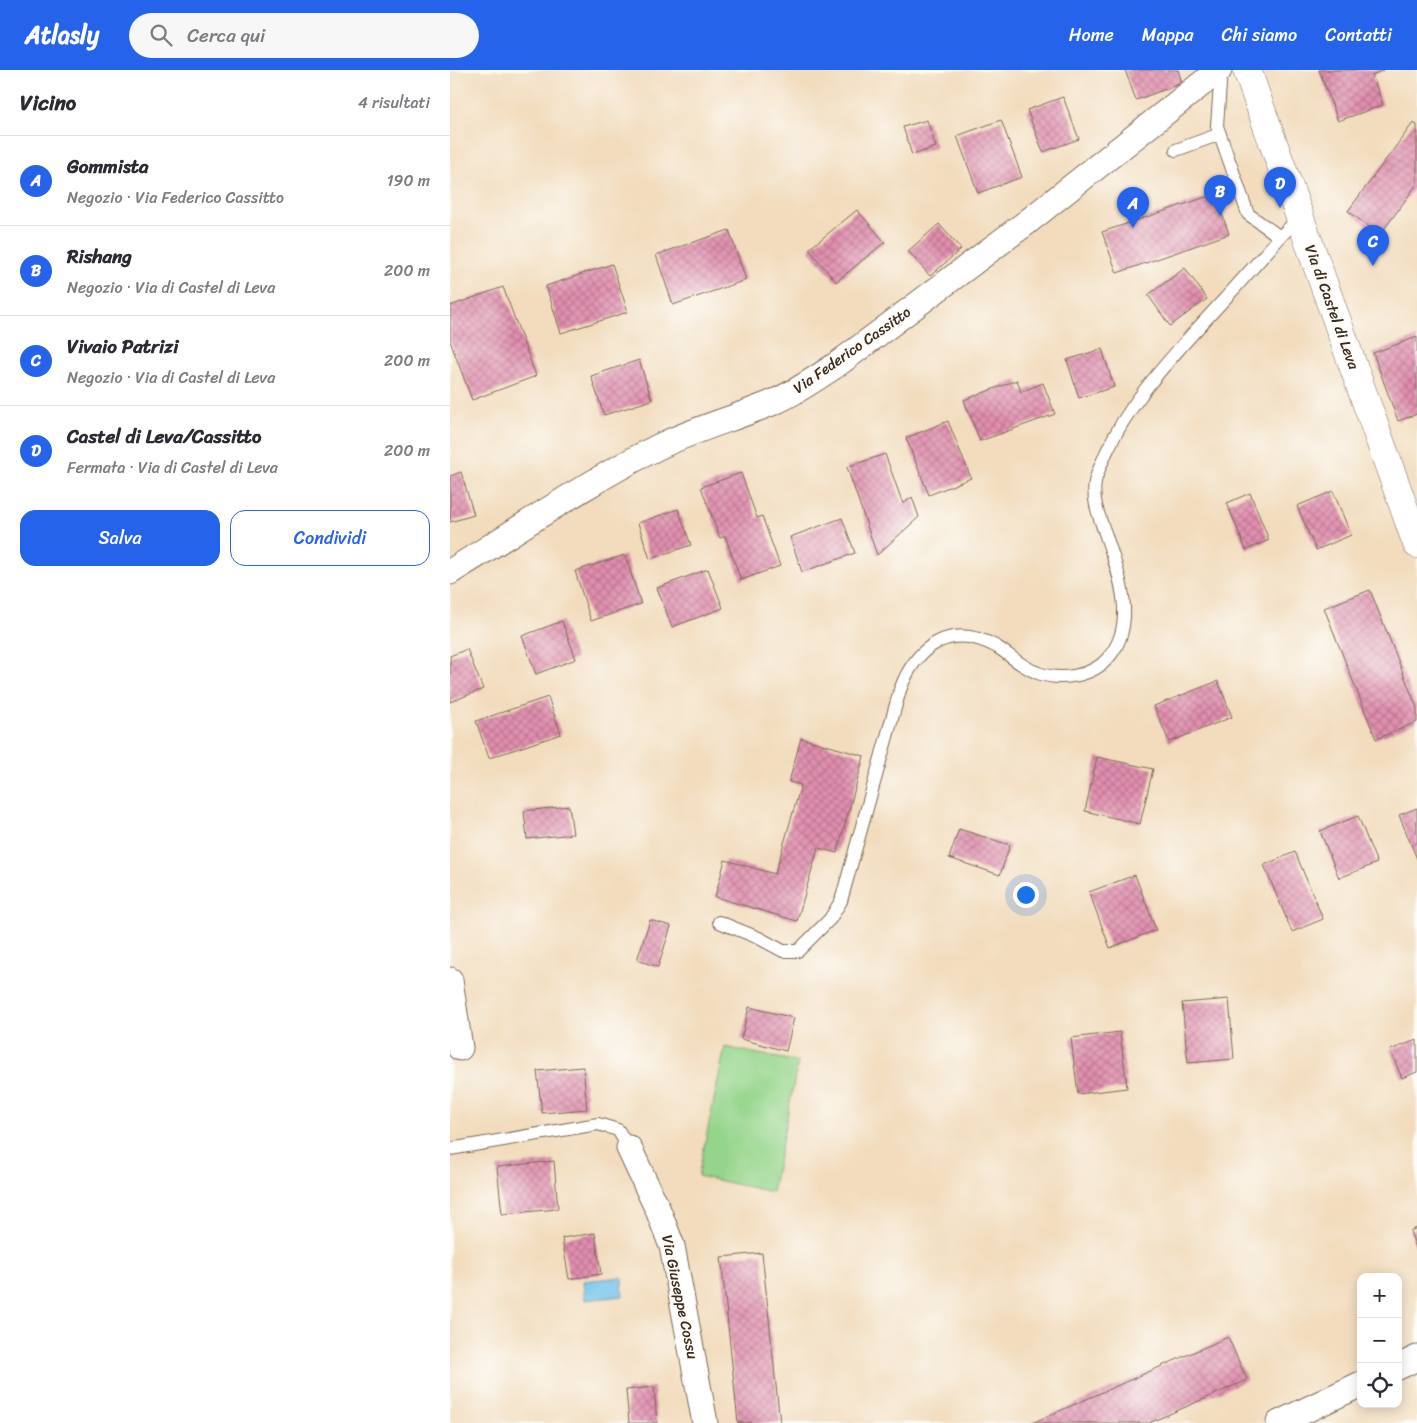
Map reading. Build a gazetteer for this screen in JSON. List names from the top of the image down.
{
  "streets": {
    "street": ["Via di Castel di Leva", "Via Federico Cassitto", "Via Giuseppe Cossu"]
  },
  "page": {
    "header": "Atlasly",
    "search": "Cerca qui",
    "nav": [
      "Home",
      "Mappa",
      "Chi siamo",
      "Contatti"
    ],
    "heading": ["Vicino", "4 risultati"],
    "list": [
      {
        "mark": "A",
        "name": "Gommista",
        "note": "Negozio · Via Federico Cassitto",
        "value": "190 m"
      },
      {
        "mark": "B",
        "name": "Rishang",
        "note": "Negozio · Via di Castel di Leva",
        "value": "200 m"
      },
      {
        "mark": "C",
        "name": "Vivaio Patrizi",
        "note": "Negozio · Via di Castel di Leva",
        "value": "200 m"
      },
      {
        "mark": "D",
        "name": "Castel di Leva/Cassitto",
        "note": "Fermata · Via di Castel di Leva",
        "value": "200 m"
      }
    ],
    "pins": [
      "D",
      "B",
      "A",
      "C"
    ],
    "buttons": ["Salva", "Condividi"],
    "map_buttons": ["+", "−"]
  }
}
